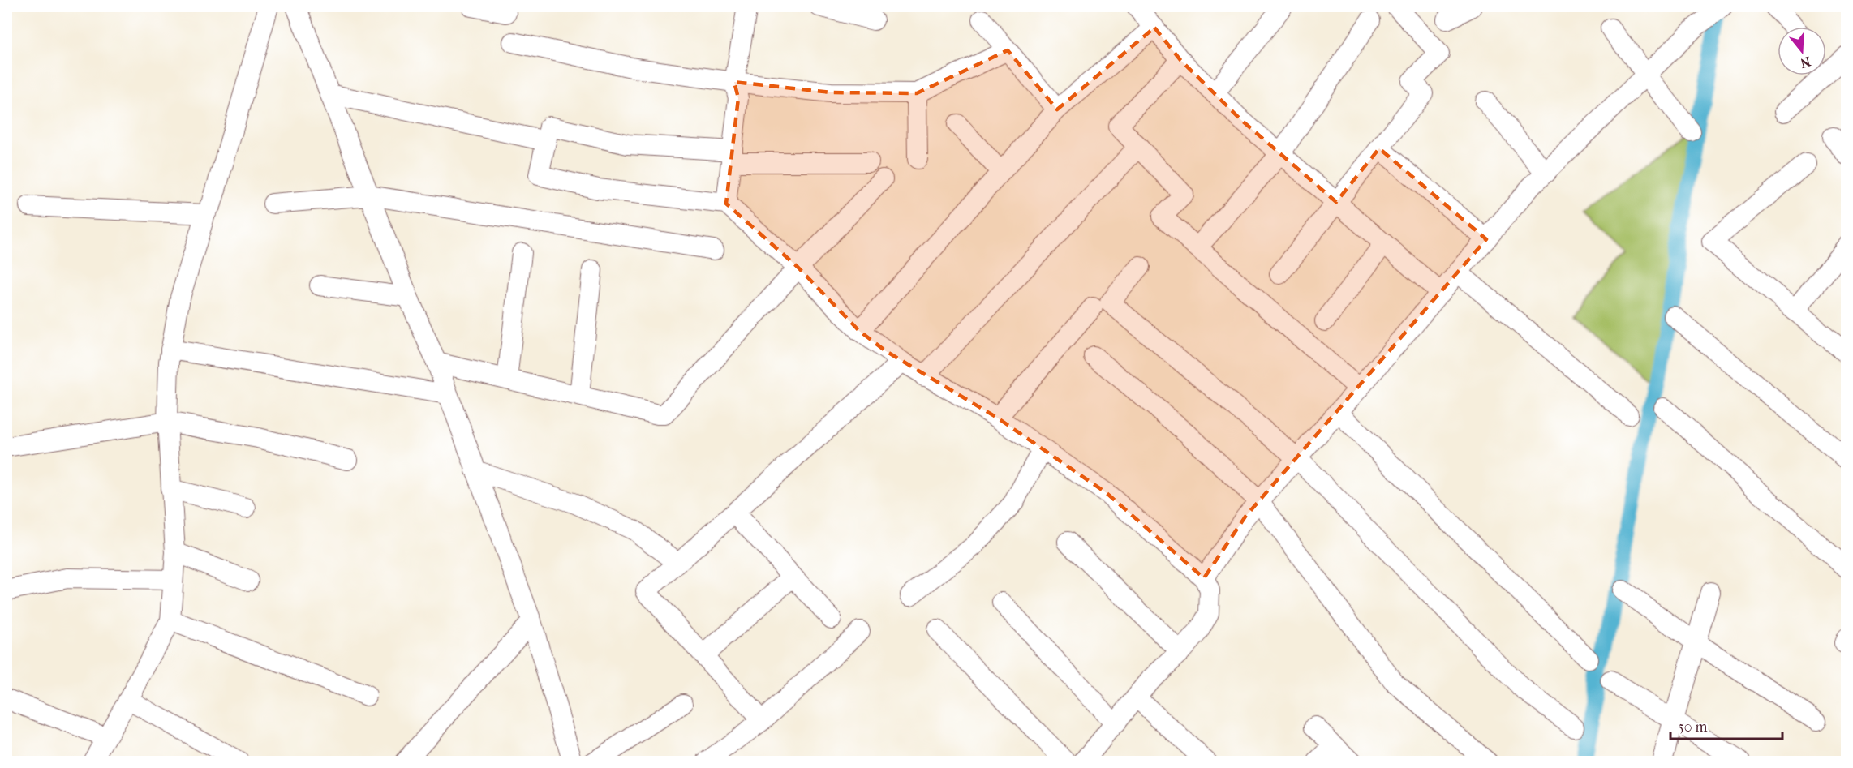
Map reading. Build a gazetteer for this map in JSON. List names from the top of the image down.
{
  "scale_bar": "50 m",
  "north": "bottom"
}
